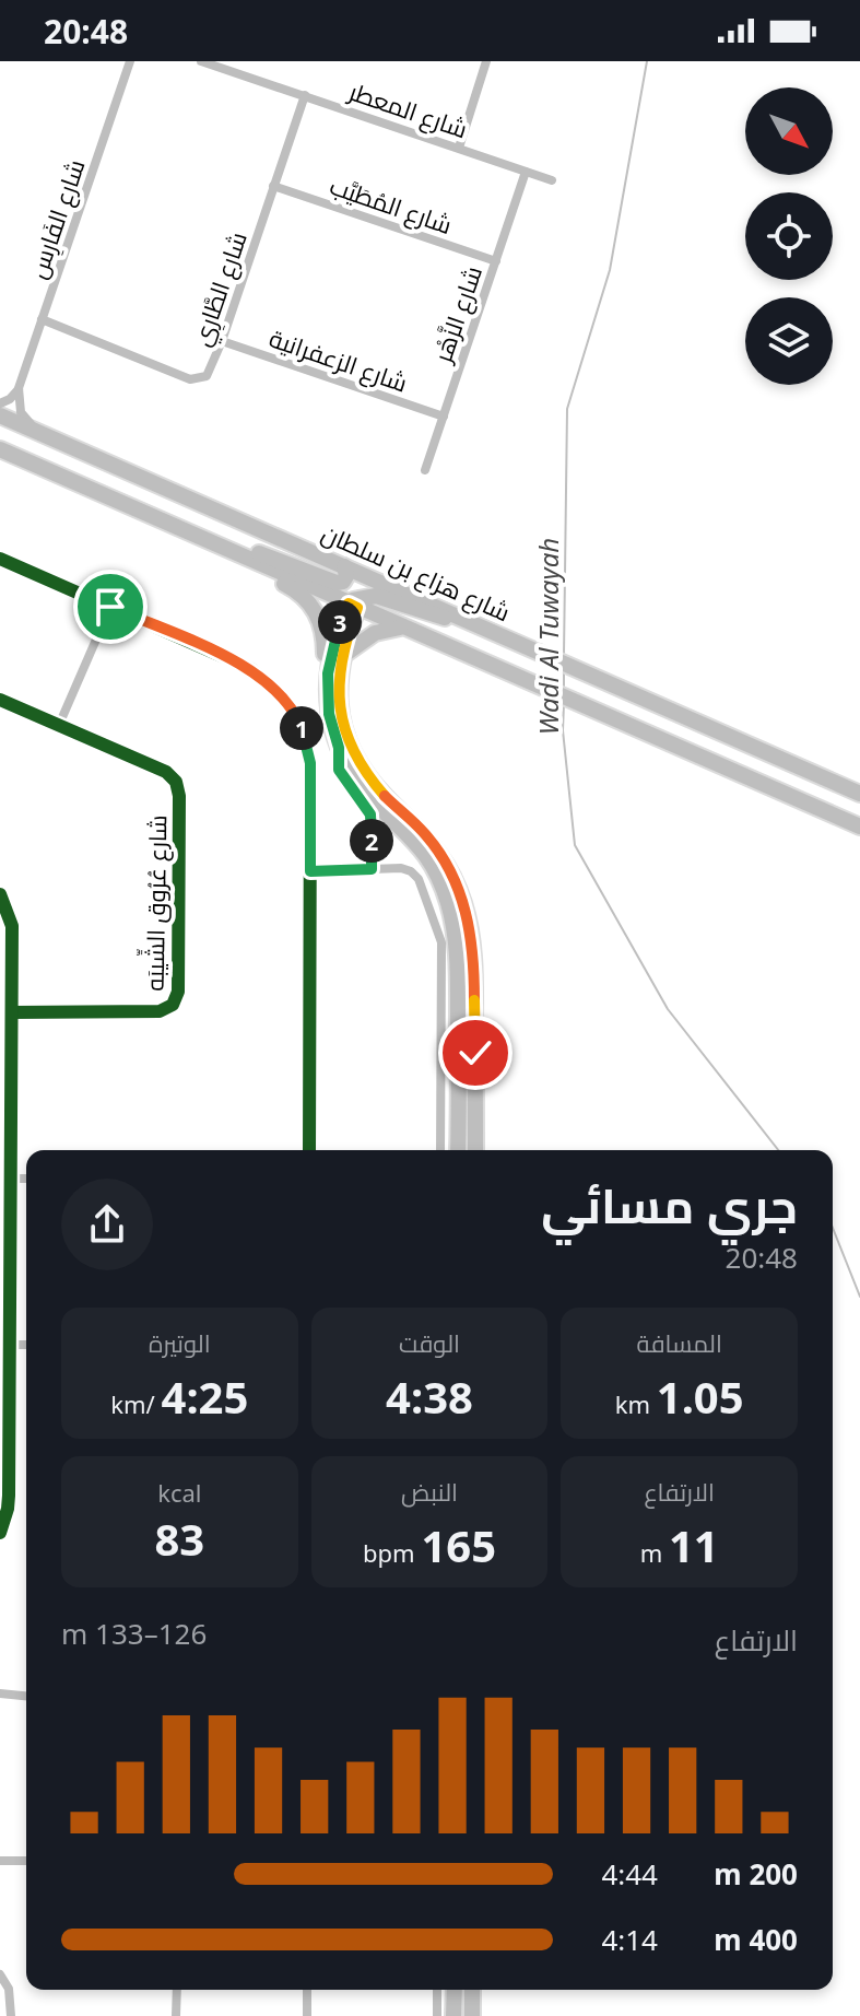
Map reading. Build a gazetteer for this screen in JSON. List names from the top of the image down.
{
  "streets": {
    "main road": ["شارع هزاع بن سلطان"],
    "street": [
      "شارع المعطر",
      "شارع المُطَيَّب",
      "شارع الفَارِس",
      "شارع الطَّارِي",
      "شارع الزَّهْر",
      "شارع الزعفرانية",
      "شارع عُرُوق الشِّيبَه"
    ]
  },
  "crossings": [
    ["شارع المعطر", "شارع الطَّارِي"],
    ["شارع المعطر", "شارع الزَّهْر"],
    ["شارع المُطَيَّب", "شارع الطَّارِي"],
    ["شارع المُطَيَّب", "شارع الزَّهْر"],
    ["شارع الفَارِس", "شارع الطَّارِي"],
    ["شارع الطَّارِي", "شارع الزعفرانية"],
    ["شارع الزَّهْر", "شارع الزعفرانية"]
  ],
  "water": ["Wadi Al Tuwayah"],
  "north": "bottom right",
  "page": {
    "status": "20:48",
    "pins": ["3", "1", "2"],
    "heading": ["جري مسائي", "20:48"],
    "stats": [
      ["المسافة", "1.05 km"],
      ["الوقت", "4:38"],
      ["الوتيرة", "4:25 /km"],
      ["الارتفاع", "11 m"],
      ["النبض", "165 bpm"],
      ["kcal", "83"]
    ],
    "chart": ["الارتفاع", "126–133 m"],
    "list": [
      {
        "name": "200 m",
        "note": "4:44"
      },
      {
        "name": "400 m",
        "note": "4:14"
      }
    ]
  }
}
